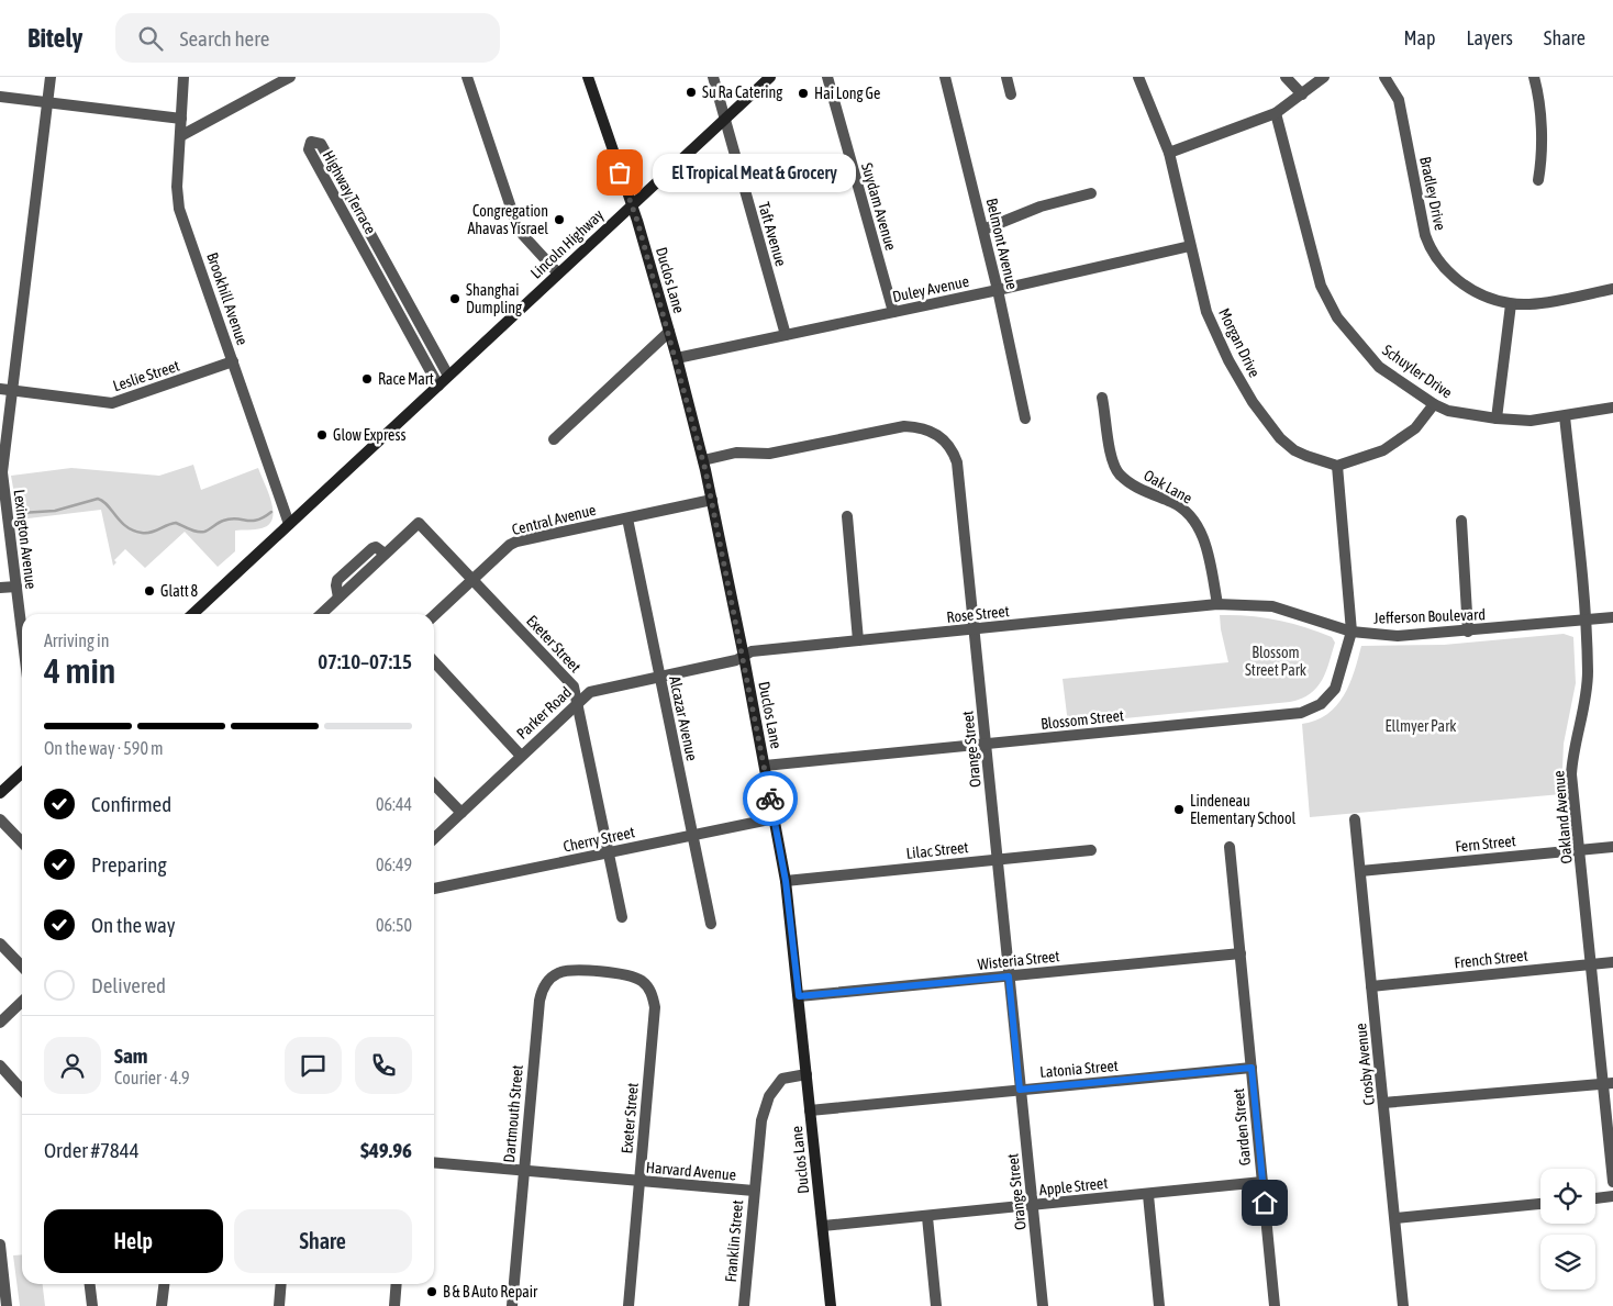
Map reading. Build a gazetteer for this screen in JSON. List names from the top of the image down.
{
  "streets": {
    "street": [
      "Highway Terrace",
      "Bradley Drive",
      "Suydam Avenue",
      "Taft Avenue",
      "Lincoln Highway",
      "Belmont Avenue",
      "Duclos Lane",
      "Duley Avenue",
      "Brookhill Avenue",
      "Morgan Drive",
      "Schuyler Drive",
      "Leslie Street",
      "Oak Lane",
      "Central Avenue",
      "Lexington Avenue",
      "Rose Street",
      "Jefferson Boulevard",
      "Exeter Street",
      "Parker Road",
      "Alcazar Avenue",
      "Blossom Street",
      "Orange Street",
      "Oakland Avenue",
      "Cherry Street",
      "Fern Street",
      "Lilac Street",
      "French Street",
      "Wisteria Street",
      "Crosby Avenue",
      "Latonia Street",
      "Dartmouth Street",
      "Garden Street",
      "Harvard Avenue",
      "Apple Street",
      "Franklin Street"
    ]
  },
  "crossings": [
    ["Highway Terrace", "Lincoln Highway"],
    ["Suydam Avenue", "Duley Avenue"],
    ["Taft Avenue", "Lincoln Highway"],
    ["Taft Avenue", "Duley Avenue"],
    ["Lincoln Highway", "Duclos Lane"],
    ["Lincoln Highway", "Brookhill Avenue"],
    ["Belmont Avenue", "Duley Avenue"],
    ["Duclos Lane", "Duley Avenue"],
    ["Duclos Lane", "Central Avenue"],
    ["Duclos Lane", "Rose Street"],
    ["Duclos Lane", "Parker Road"],
    ["Duclos Lane", "Blossom Street"],
    ["Duclos Lane", "Orange Street"],
    ["Duclos Lane", "Cherry Street"],
    ["Duclos Lane", "Lilac Street"],
    ["Duclos Lane", "Wisteria Street"],
    ["Duclos Lane", "Latonia Street"],
    ["Duclos Lane", "Apple Street"],
    ["Duclos Lane", "Franklin Street"],
    ["Duley Avenue", "Morgan Drive"],
    ["Brookhill Avenue", "Leslie Street"],
    ["Schuyler Drive", "Oakland Avenue"],
    ["Leslie Street", "Lexington Avenue"],
    ["Oak Lane", "Rose Street"],
    ["Oak Lane", "Jefferson Boulevard"],
    ["Central Avenue", "Exeter Street"],
    ["Central Avenue", "Alcazar Avenue"],
    ["Rose Street", "Jefferson Boulevard"],
    ["Rose Street", "Parker Road"],
    ["Rose Street", "Orange Street"],
    ["Jefferson Boulevard", "Blossom Street"],
    ["Jefferson Boulevard", "Oakland Avenue"],
    ["Exeter Street", "Parker Road"],
    ["Exeter Street", "Cherry Street"],
    ["Exeter Street", "Dartmouth Street"],
    ["Exeter Street", "Harvard Avenue"],
    ["Parker Road", "Alcazar Avenue"],
    ["Alcazar Avenue", "Cherry Street"],
    ["Blossom Street", "Orange Street"],
    ["Orange Street", "Lilac Street"],
    ["Orange Street", "Wisteria Street"],
    ["Orange Street", "Latonia Street"],
    ["Orange Street", "Apple Street"],
    ["Oakland Avenue", "Fern Street"],
    ["Oakland Avenue", "French Street"],
    ["Fern Street", "Crosby Avenue"],
    ["French Street", "Crosby Avenue"],
    ["Wisteria Street", "Garden Street"],
    ["Latonia Street", "Garden Street"],
    ["Dartmouth Street", "Harvard Avenue"],
    ["Garden Street", "Apple Street"],
    ["Harvard Avenue", "Franklin Street"]
  ],
  "parks": ["Blossom Street Park", "Ellmyer Park"],
  "places": [
    "Su Ra Catering",
    "Hai Long Ge",
    "El Tropical Meat & Grocery",
    "Congregation Ahavas Yisrael",
    "Shanghai Dumpling",
    "Race Mart",
    "Glow Express",
    "Glatt 8",
    "Lindeneau Elementary School",
    "B & B Auto Repair"
  ],
  "page": {
    "header": "Bitely",
    "search": "Search here",
    "nav": ["Map", "Layers", "Share"],
    "bubble": "El Tropical Meat & Grocery",
    "heading": ["4 min", "Arriving in", "07:10–07:15"],
    "panel": [
      "Sam",
      "Courier · 4.9",
      "Order #7844",
      "$49.96"
    ],
    "bar": "On the way · 590 m",
    "list": [
      ["Confirmed", "06:44"],
      ["Preparing", "06:49"],
      ["On the way", "06:50"],
      "Delivered"
    ],
    "buttons": ["Help", "Share"]
  }
}
